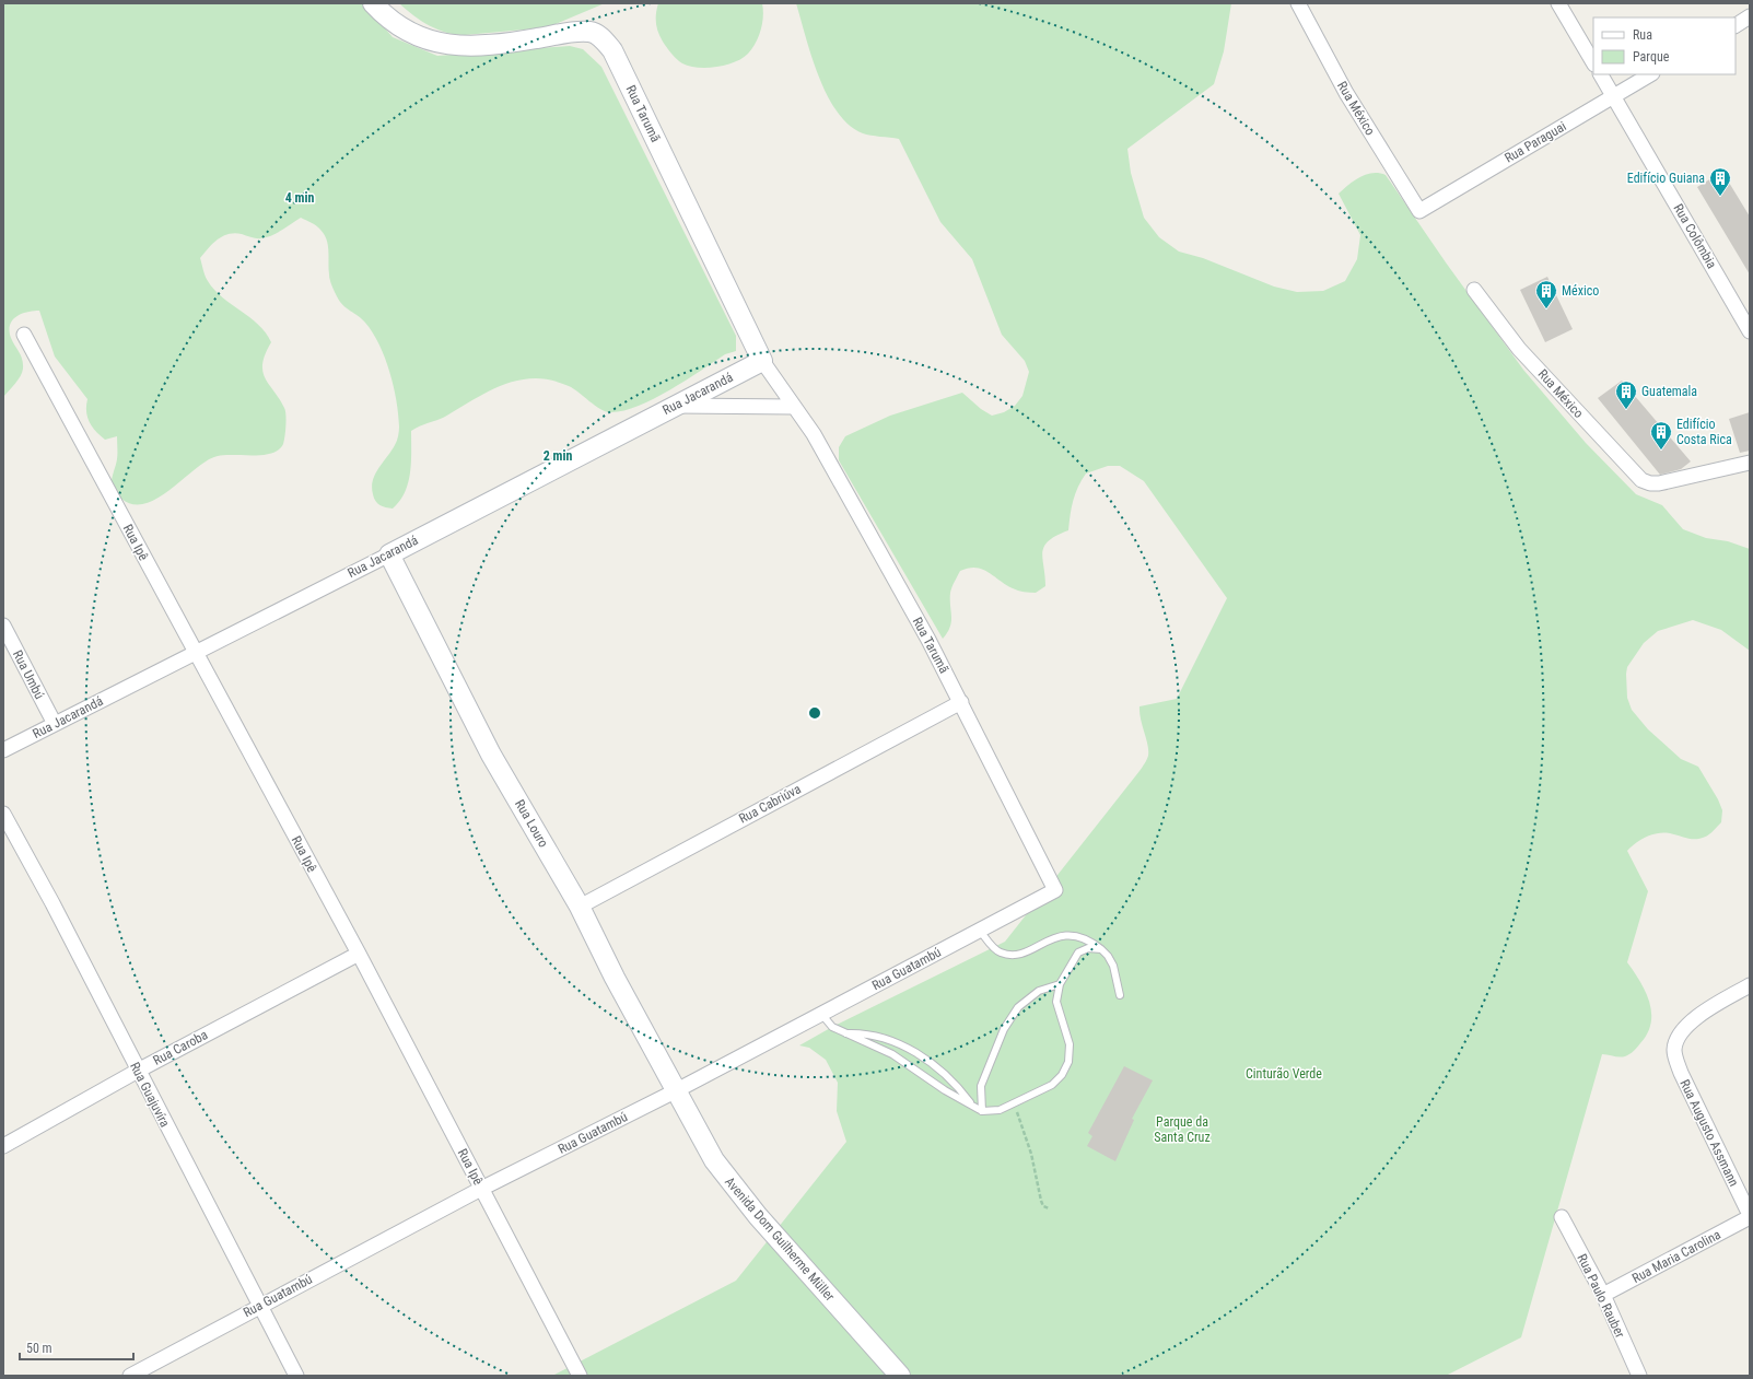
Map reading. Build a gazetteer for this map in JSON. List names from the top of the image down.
{
  "streets": {
    "street": [
      "Rua México",
      "Rua Tarumã",
      "Rua Paraguai",
      "Rua Colômbia",
      "Rua Jacarandá",
      "Rua Ipê",
      "Rua Umbú",
      "Rua Cabriúva",
      "Rua Louro",
      "Rua Guatambú",
      "Rua Caroba",
      "Rua Guajuvíra",
      "Rua Augusto Assmann",
      "Avenida Dom Guilherme Müller",
      "Rua Maria Carolina",
      "Rua Paulo Rauber"
    ]
  },
  "crossings": [
    ["Rua México", "Rua Paraguai"],
    ["Rua Tarumã", "Rua Jacarandá"],
    ["Rua Tarumã", "Rua Cabriúva"],
    ["Rua Tarumã", "Rua Guatambú"],
    ["Rua Paraguai", "Rua Colômbia"],
    ["Rua Jacarandá", "Rua Ipê"],
    ["Rua Jacarandá", "Rua Umbú"],
    ["Rua Jacarandá", "Rua Louro"],
    ["Rua Ipê", "Rua Guatambú"],
    ["Rua Ipê", "Rua Caroba"],
    ["Rua Cabriúva", "Rua Louro"],
    ["Rua Louro", "Rua Guatambú"],
    ["Rua Louro", "Avenida Dom Guilherme Müller"],
    ["Rua Guatambú", "Rua Guajuvíra"],
    ["Rua Guatambú", "Avenida Dom Guilherme Müller"],
    ["Rua Caroba", "Rua Guajuvíra"],
    ["Rua Augusto Assmann", "Rua Maria Carolina"],
    ["Rua Maria Carolina", "Rua Paulo Rauber"]
  ],
  "parks": ["Cinturão Verde", "Parque da Santa Cruz"],
  "places": {
    "building": [
      "Edifício Guiana",
      "México",
      "Guatemala",
      "Edifício Costa Rica"
    ]
  },
  "legend": ["Rua", "Parque"],
  "scale_bar": "50 m",
  "rings": ["4 min", "2 min"]
}
